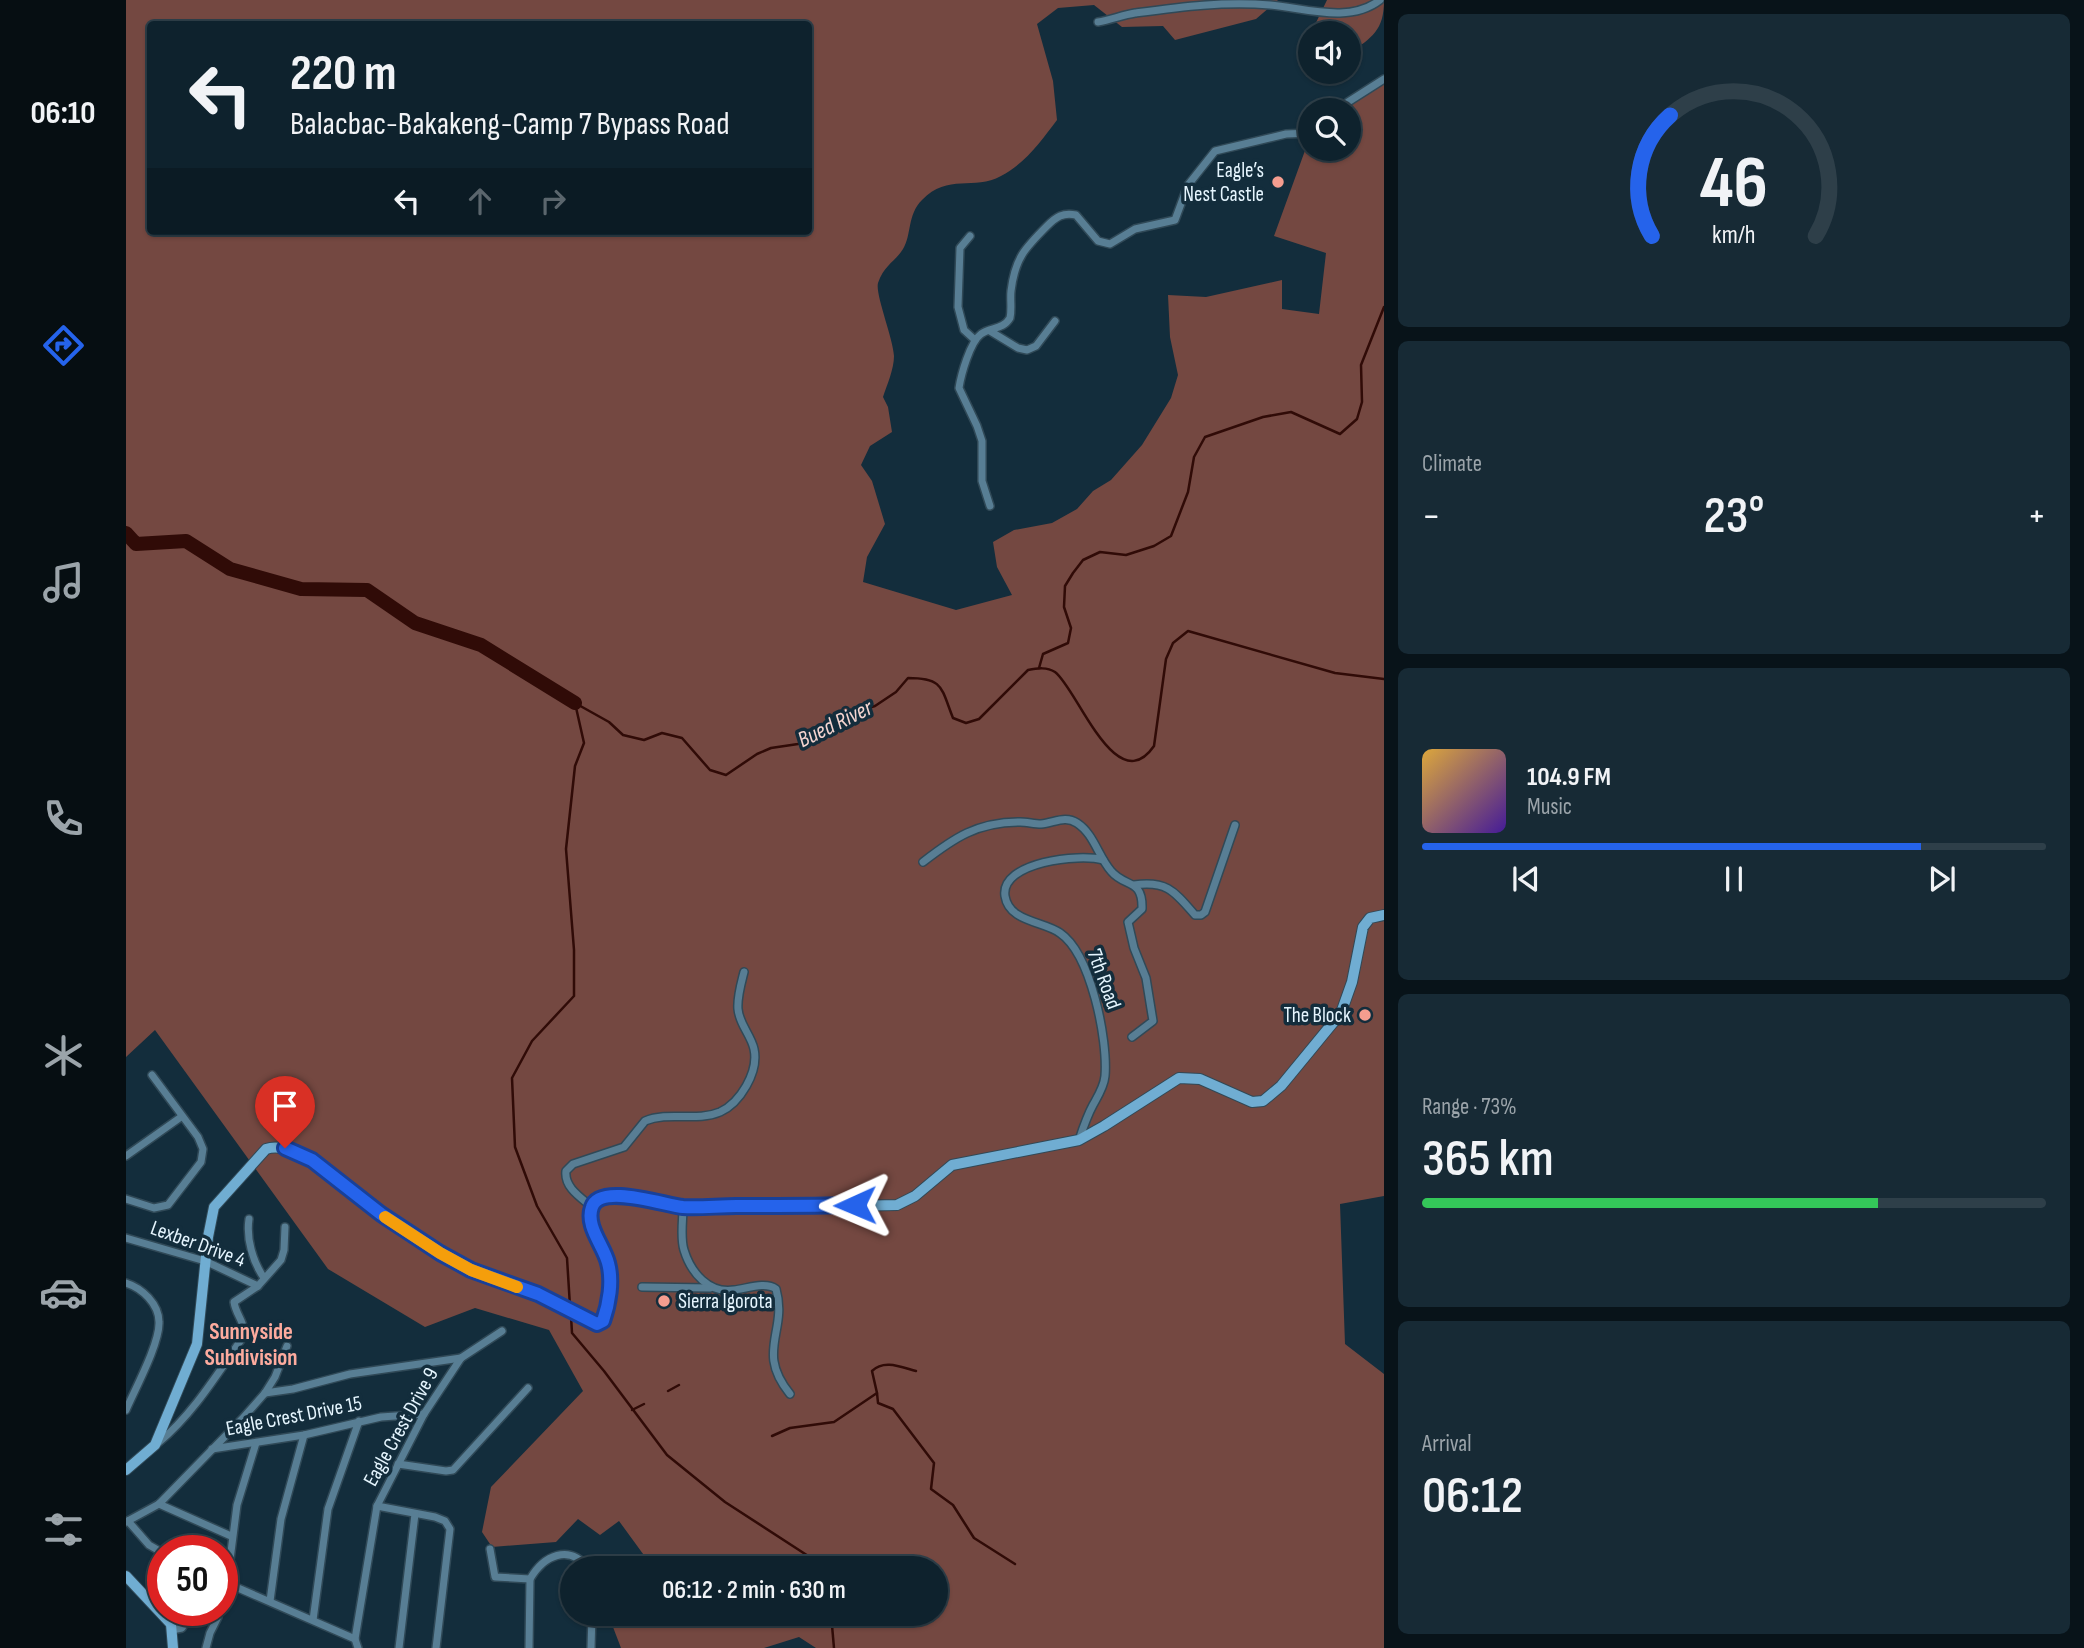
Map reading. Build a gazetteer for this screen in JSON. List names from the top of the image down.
{
  "streets": {
    "street": [
      "7th Road",
      "Lexber Drive 4",
      "Eagle Crest Drive 15",
      "Eagle Crest Drive 9"
    ]
  },
  "crossings": [
    ["Eagle Crest Drive 15", "Eagle Crest Drive 9"]
  ],
  "districts": ["Sunnyside Subdivision"],
  "water": ["Bued River"],
  "places": ["Eagle’s Nest Castle", "The Block", "Sierra Igorota"],
  "page": {
    "tabs": "06:10",
    "turn": ["220 m", "Balacbac-Bakakeng-Camp 7 Bypass Road"],
    "tile": [
      "Climate",
      ["Range · 73%", "365 km"],
      ["Arrival", "06:12"]
    ],
    "heat": ["−", "23°", "+"],
    "song": ["104.9 FM", "Music"],
    "limit": "50",
    "trip": "06:12 · 2 min · 630 m",
    "gauge": ["46", "km/h"]
  }
}
